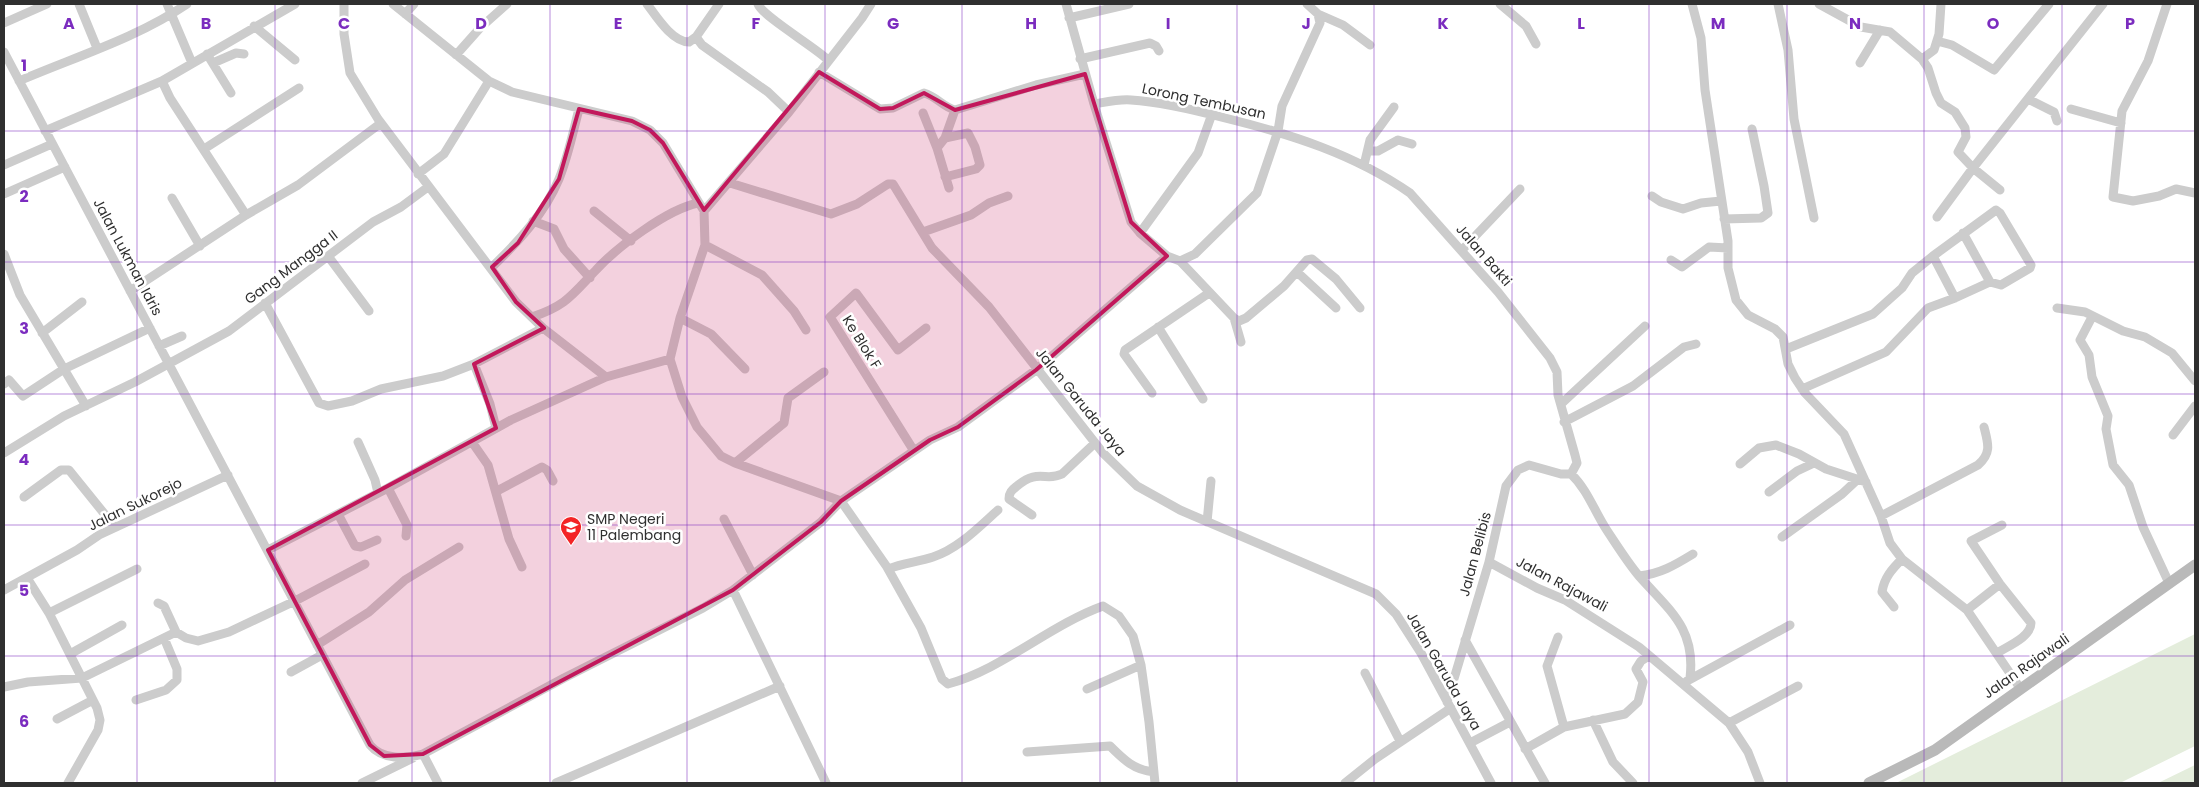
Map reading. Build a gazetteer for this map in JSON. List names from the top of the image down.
{
  "streets": {
    "street": [
      "Lorong Tembusan",
      "Jalan Bakti",
      "Jalan Lukman Idris",
      "Gang Mangga II",
      "Ke Blok F",
      "Jalan Garuda Jaya",
      "Jalan Sukorejo",
      "Jalan Belibis",
      "Jalan Rajawali"
    ]
  },
  "crossings": [
    ["Lorong Tembusan", "Jalan Bakti"],
    ["Jalan Bakti", "Jalan Belibis"],
    ["Jalan Lukman Idris", "Gang Mangga II"],
    ["Jalan Lukman Idris", "Jalan Sukorejo"],
    ["Jalan Garuda Jaya", "Jalan Belibis"],
    ["Jalan Belibis", "Jalan Rajawali"]
  ],
  "places": {
    "school or university": ["SMP Negeri 11 Palembang"]
  },
  "grid": {
    "columns": [
      "A",
      "B",
      "C",
      "D",
      "E",
      "F",
      "G",
      "H",
      "I",
      "J",
      "K",
      "L",
      "M",
      "N",
      "O",
      "P"
    ],
    "rows": [
      "1",
      "2",
      "3",
      "4",
      "5",
      "6"
    ]
  }
}
